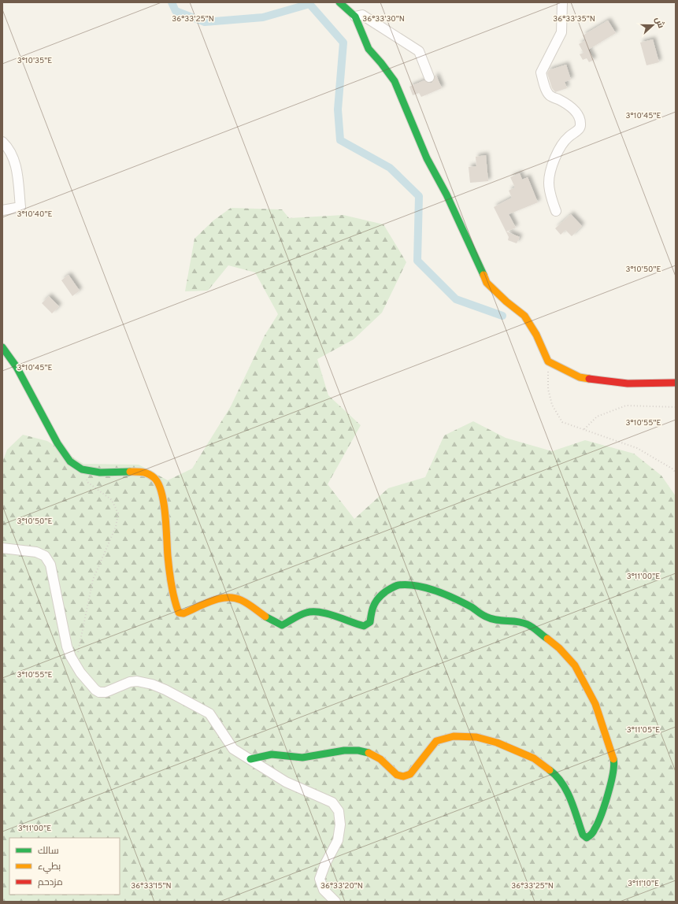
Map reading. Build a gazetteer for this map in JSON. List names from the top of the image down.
{
  "legend": ["سالك", "بطيء", "مزدحم"],
  "north": "right",
  "coordinates": [
    "36°33'25\"N",
    "36°33'30\"N",
    "36°33'35\"N",
    "3°10'35\"E",
    "3°10'45\"E",
    "3°10'40\"E",
    "3°10'50\"E",
    "3°10'55\"E",
    "3°11'00\"E",
    "3°11'05\"E",
    "3°11'10\"E",
    "36°33'15\"N",
    "36°33'20\"N"
  ]
}
